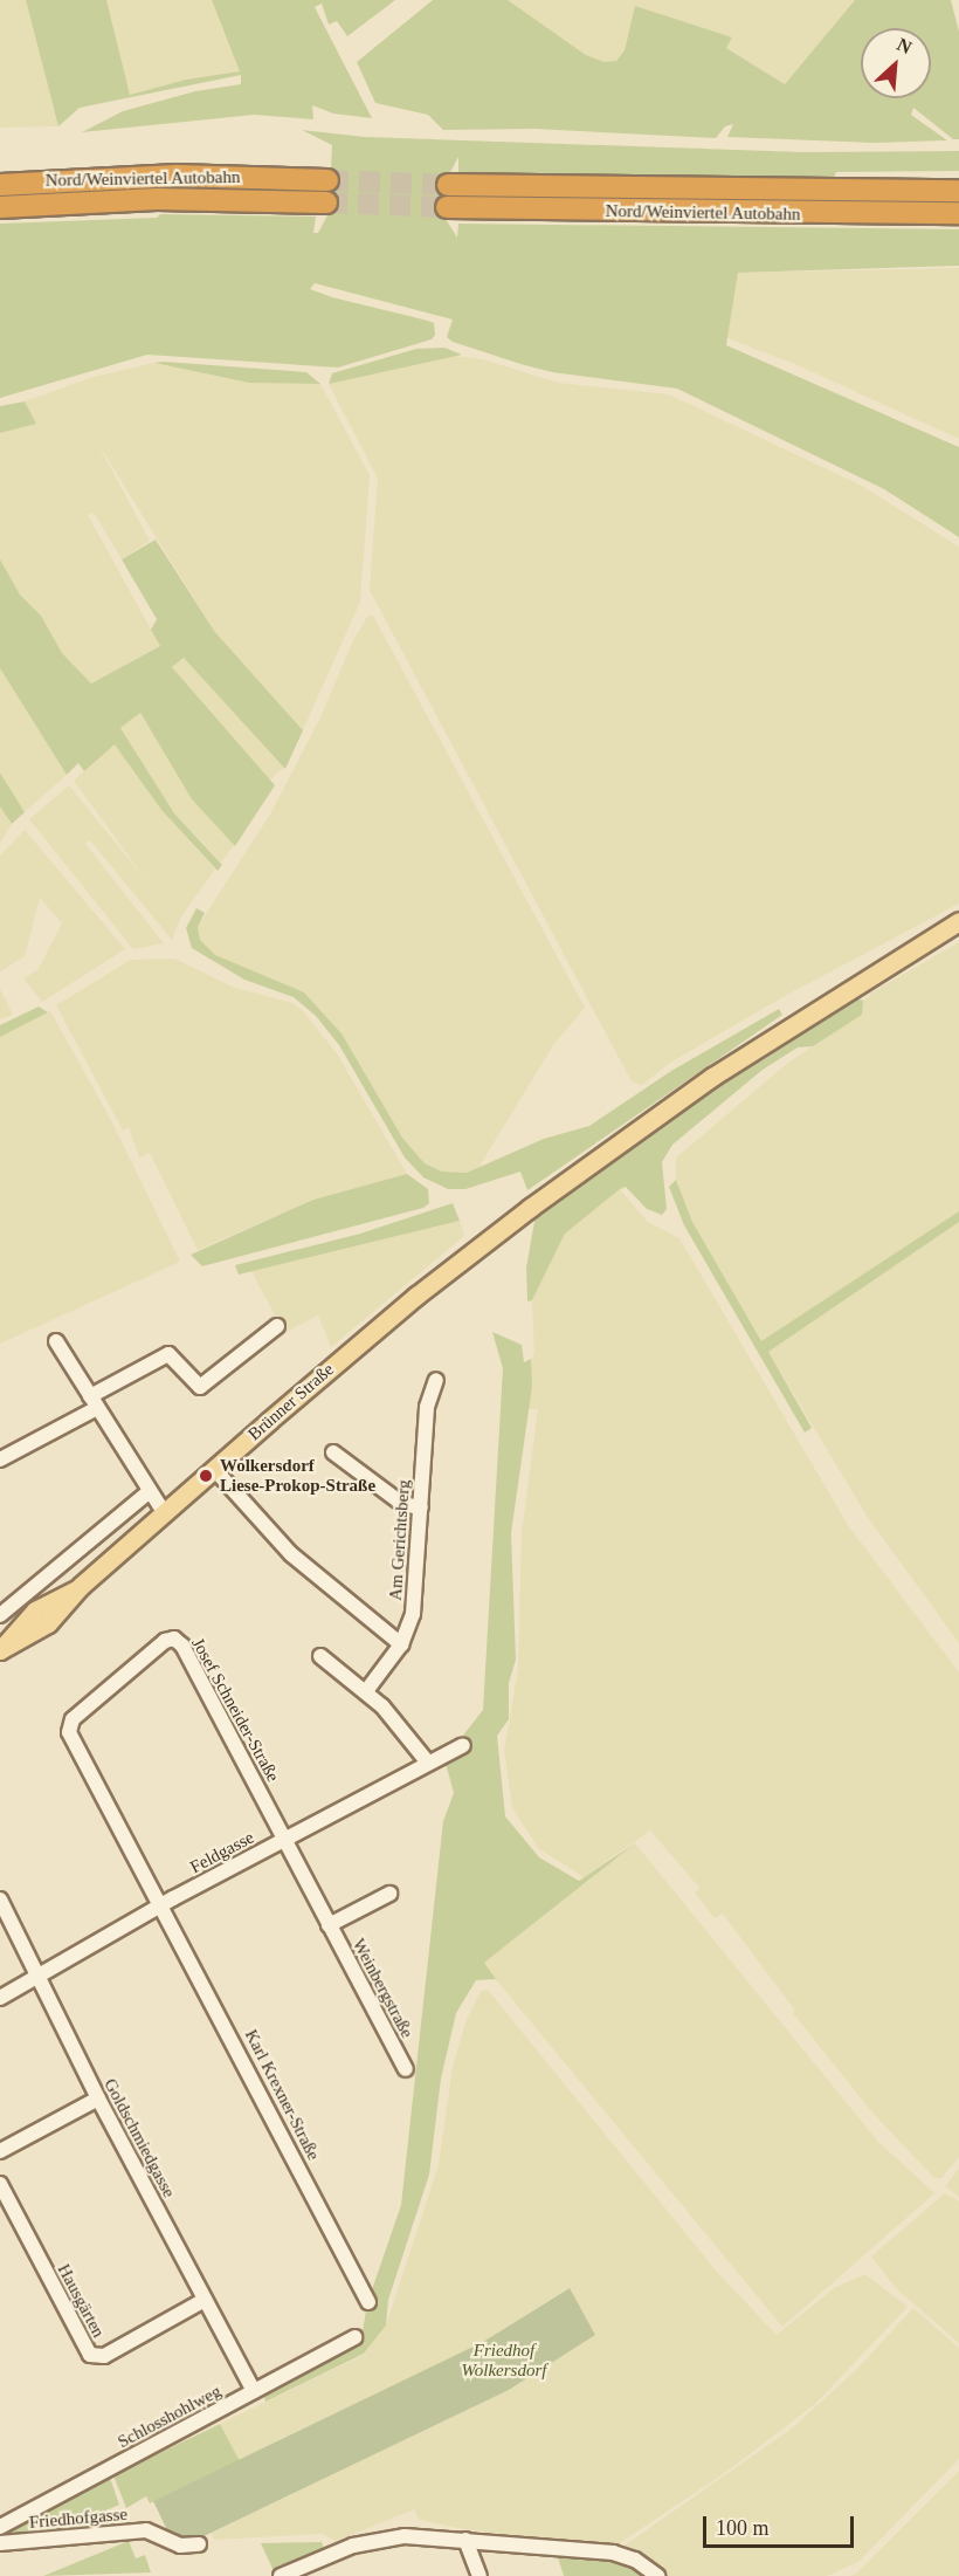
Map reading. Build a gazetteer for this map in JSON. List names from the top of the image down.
{
  "streets": {
    "highway": ["Nord/Weinviertel Autobahn"],
    "main road": ["Brünner Straße"],
    "street": [
      "Am Gerichtsberg",
      "Josef Schneider-Straße",
      "Feldgasse",
      "Weinbergstraße",
      "Karl Krexner-Straße",
      "Goldschmiedgasse",
      "Hausgärten",
      "Schlosshohlweg",
      "Friedhofgasse"
    ]
  },
  "crossings": [
    ["Josef Schneider-Straße", "Feldgasse"],
    ["Josef Schneider-Straße", "Weinbergstraße"],
    ["Josef Schneider-Straße", "Karl Krexner-Straße"],
    ["Feldgasse", "Weinbergstraße"],
    ["Feldgasse", "Karl Krexner-Straße"],
    ["Feldgasse", "Goldschmiedgasse"],
    ["Goldschmiedgasse", "Hausgärten"],
    ["Goldschmiedgasse", "Schlosshohlweg"]
  ],
  "parks": ["Friedhof Wolkersdorf"],
  "places": ["Wolkersdorf Liese-Prokop-Straße"],
  "scale_bar": "100 m",
  "north": "top right"
}
